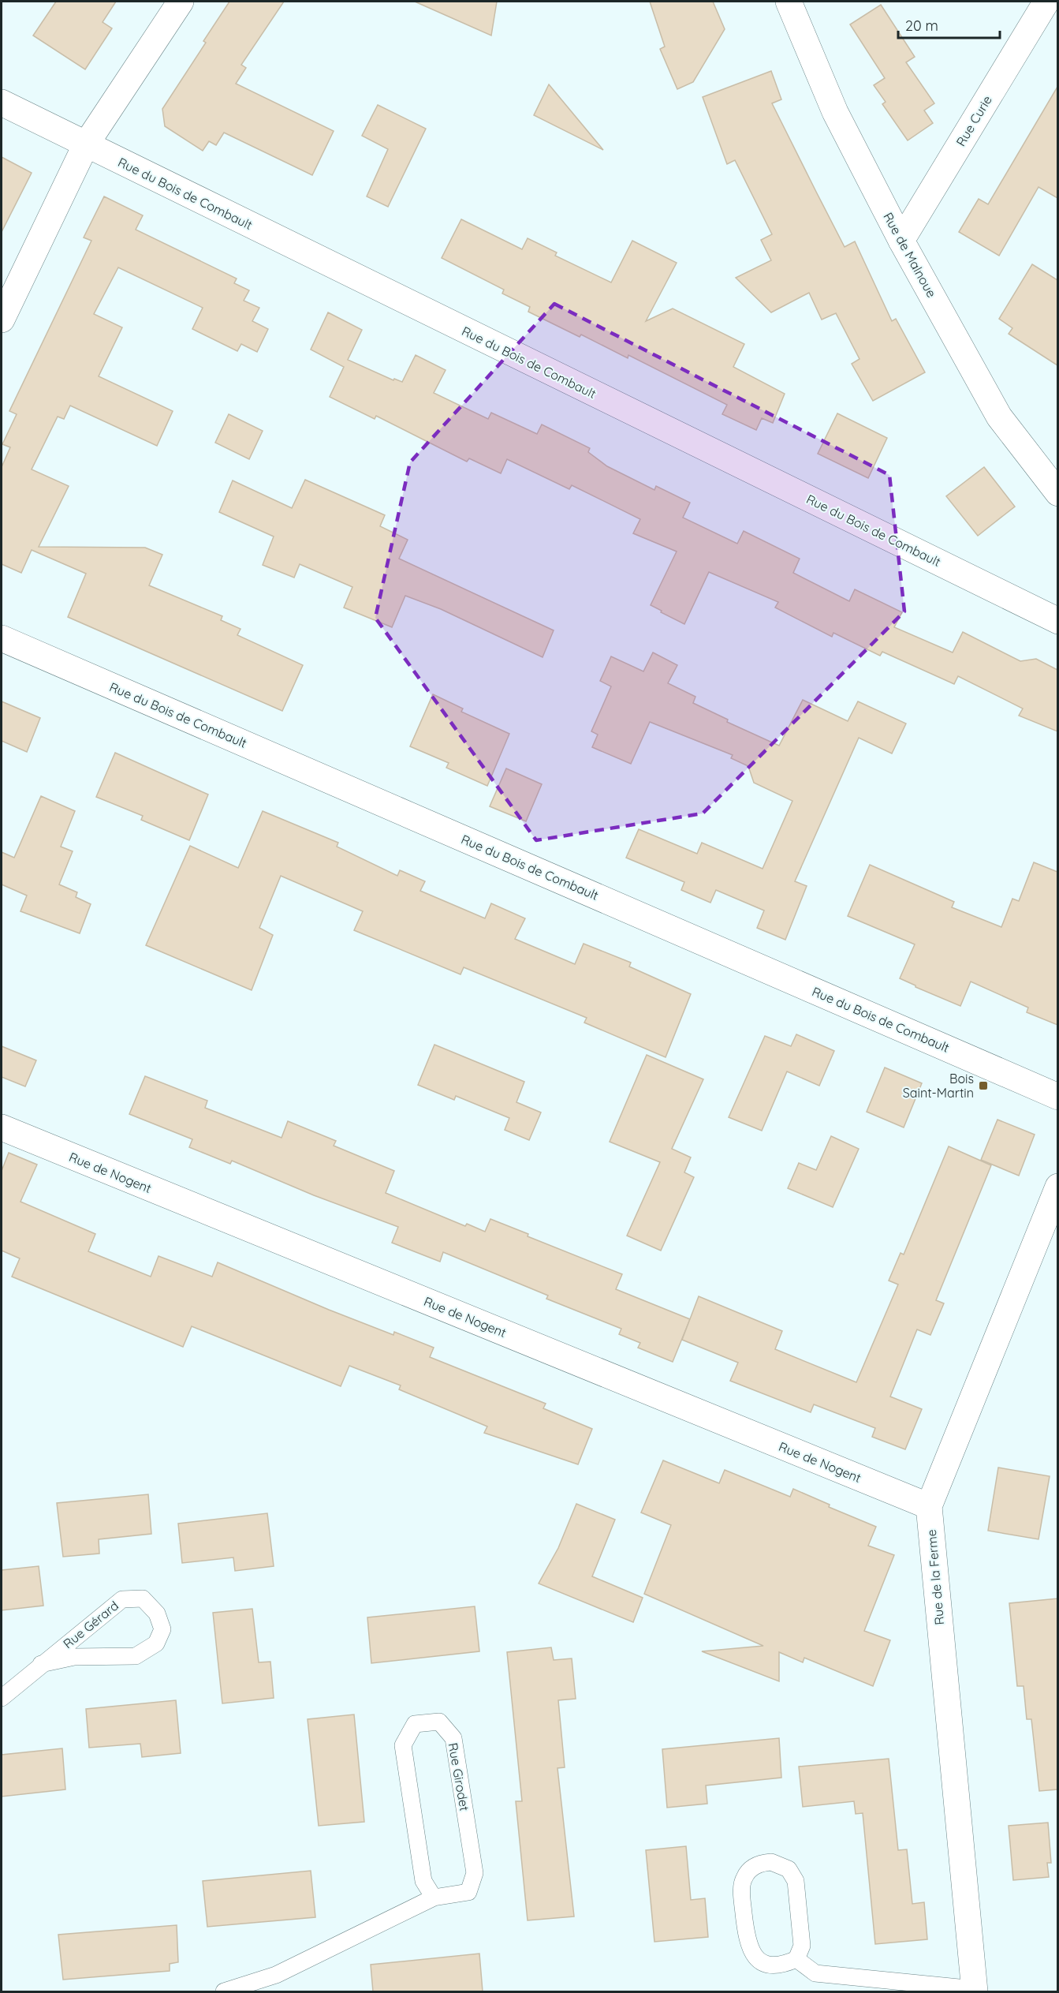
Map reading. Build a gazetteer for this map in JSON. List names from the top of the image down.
{
  "streets": {
    "street": [
      "Rue Curie",
      "Rue du Bois de Combault",
      "Rue de Malnoue",
      "Rue de Nogent",
      "Rue de la Ferme"
    ],
    "lane": ["Rue Gérard", "Rue Girodet"]
  },
  "crossings": [
    ["Rue Curie", "Rue de Malnoue"],
    ["Rue de Nogent", "Rue de la Ferme"]
  ],
  "places": {
    "transit": ["Bois Saint-Martin"]
  },
  "scale_bar": "20 m"
}
